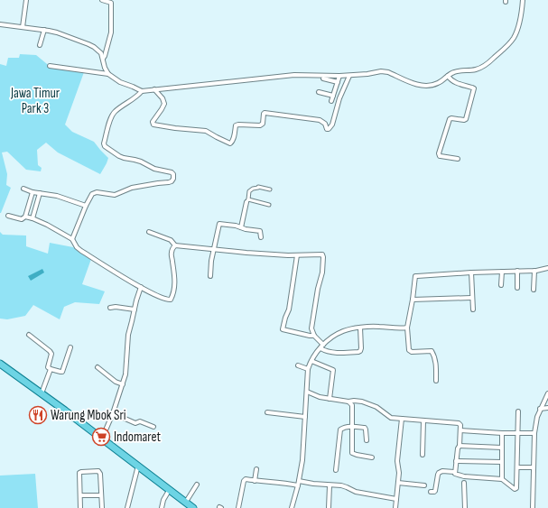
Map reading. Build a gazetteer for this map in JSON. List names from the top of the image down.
{
  "parks": ["Jawa Timur Park 3"],
  "places": {
    "restaurant": ["Warung Mbok Sri"],
    "supermarket": ["Indomaret"]
  }
}
